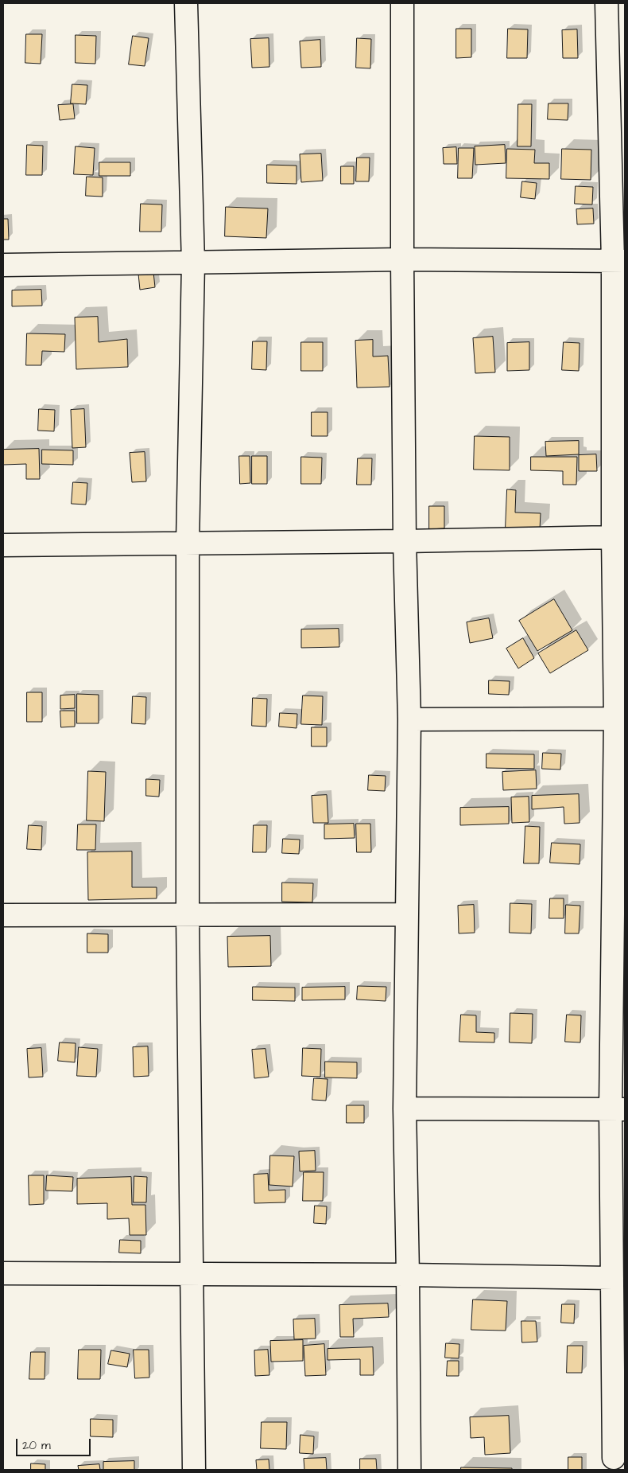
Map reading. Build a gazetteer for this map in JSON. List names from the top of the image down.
{
  "scale_bar": "20 m"
}
